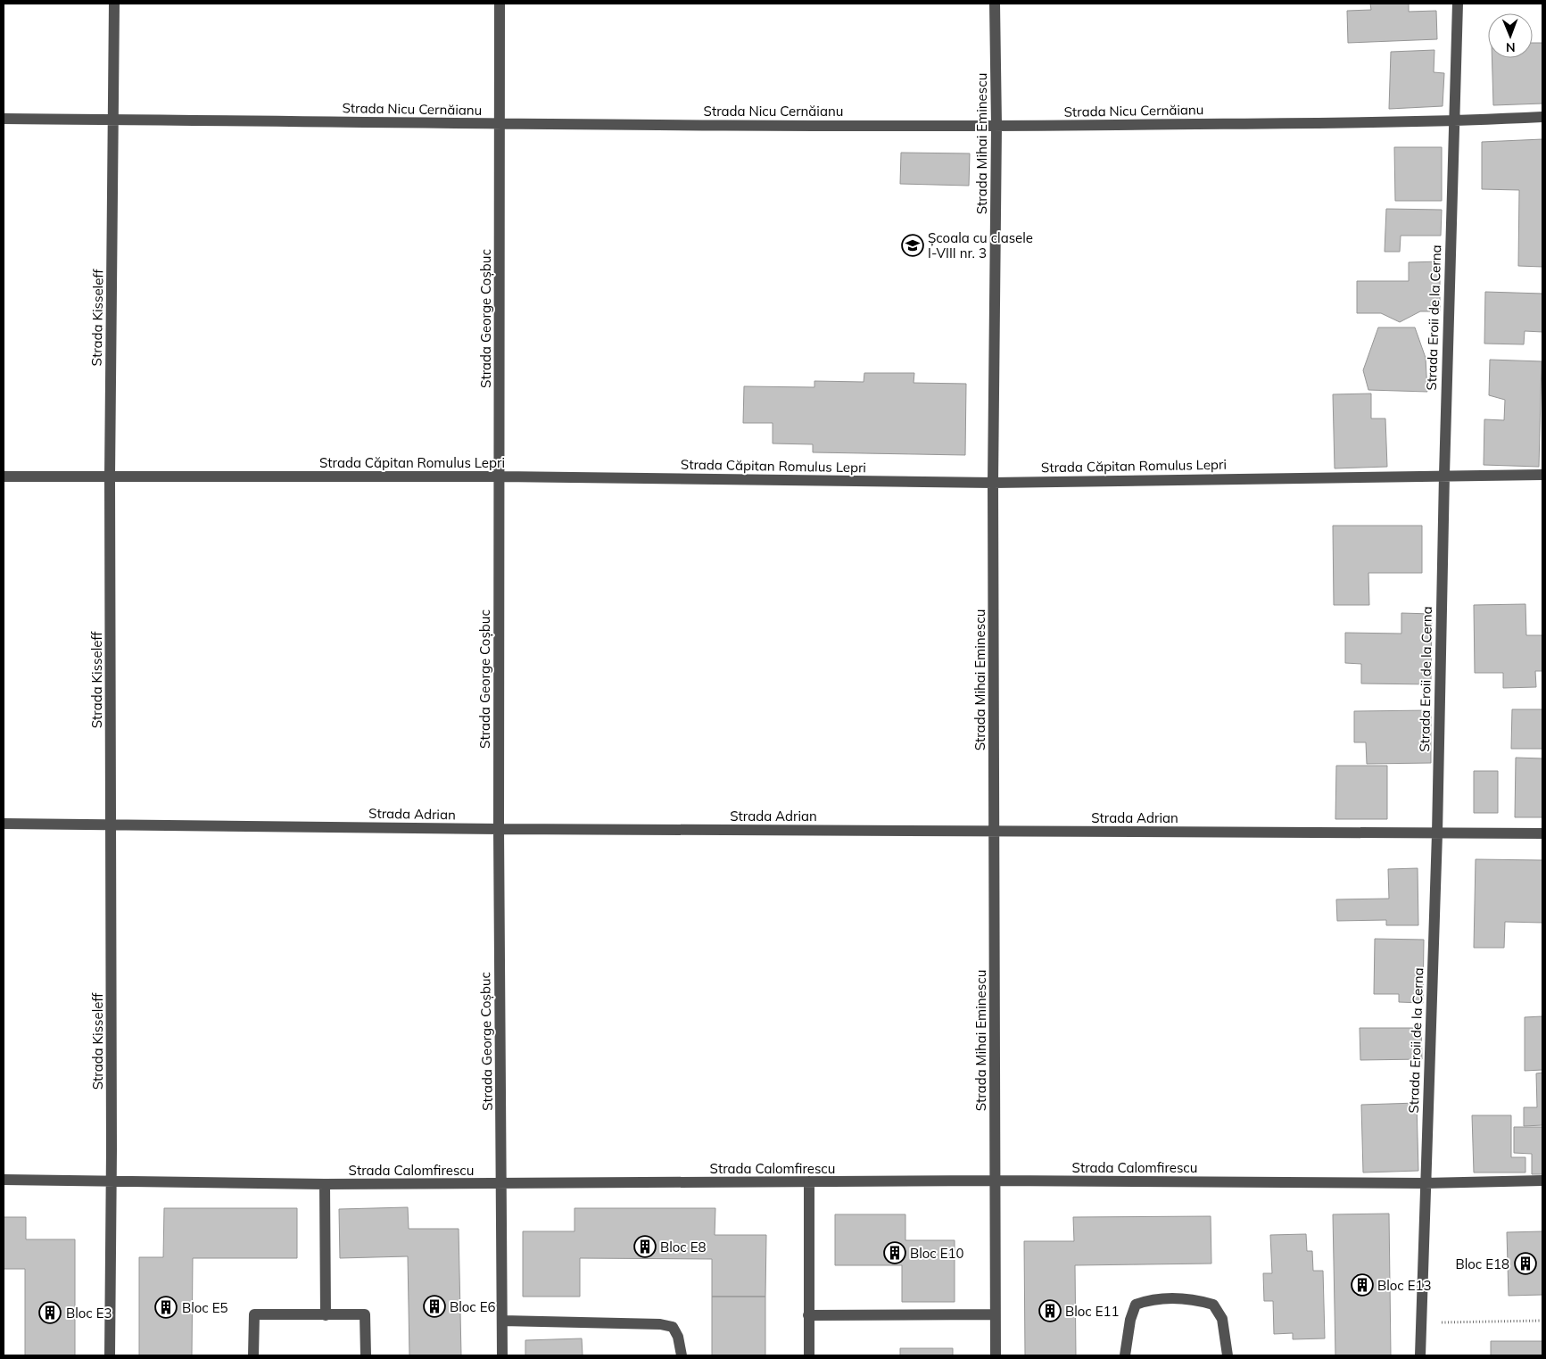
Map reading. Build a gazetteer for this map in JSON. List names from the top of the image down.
{
  "streets": {
    "street": [
      "Strada Nicu Cernăianu",
      "Strada Mihai Eminescu",
      "Strada Kisseleff",
      "Strada Eroii de la Cerna",
      "Strada George Coșbuc",
      "Strada Căpitan Romulus Lepri",
      "Strada Adrian",
      "Strada Calomfirescu"
    ]
  },
  "crossings": [
    ["Strada Nicu Cernăianu", "Strada Mihai Eminescu"],
    ["Strada Nicu Cernăianu", "Strada Kisseleff"],
    ["Strada Nicu Cernăianu", "Strada Eroii de la Cerna"],
    ["Strada Nicu Cernăianu", "Strada George Coșbuc"],
    ["Strada Mihai Eminescu", "Strada Căpitan Romulus Lepri"],
    ["Strada Mihai Eminescu", "Strada Adrian"],
    ["Strada Mihai Eminescu", "Strada Calomfirescu"],
    ["Strada Kisseleff", "Strada Căpitan Romulus Lepri"],
    ["Strada Kisseleff", "Strada Adrian"],
    ["Strada Kisseleff", "Strada Calomfirescu"],
    ["Strada Eroii de la Cerna", "Strada Căpitan Romulus Lepri"],
    ["Strada Eroii de la Cerna", "Strada Adrian"],
    ["Strada Eroii de la Cerna", "Strada Calomfirescu"],
    ["Strada George Coșbuc", "Strada Căpitan Romulus Lepri"],
    ["Strada George Coșbuc", "Strada Adrian"],
    ["Strada George Coșbuc", "Strada Calomfirescu"]
  ],
  "places": {
    "school or university": ["Școala cu clasele I-VIII nr. 3"],
    "building": [
      "Bloc E8",
      "Bloc E10",
      "Bloc E18",
      "Bloc E13",
      "Bloc E6",
      "Bloc E5",
      "Bloc E11",
      "Bloc E3"
    ]
  },
  "north": "bottom"
}
